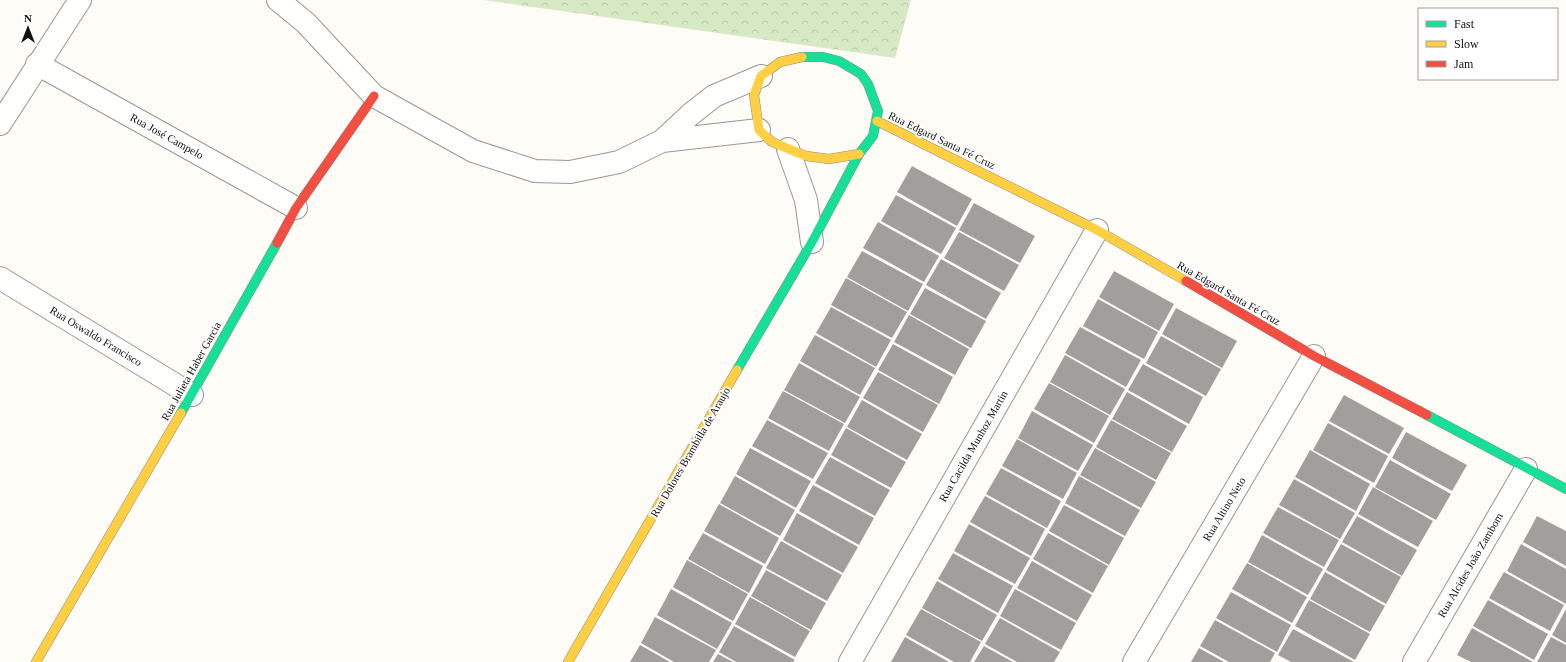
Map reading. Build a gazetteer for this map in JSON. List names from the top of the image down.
{
  "streets": {
    "street": [
      "Rua José Campelo",
      "Rua Edgard Santa Fé Cruz",
      "Rua Oswaldo Francisco",
      "Rua Julieta Haber Garcia",
      "Rua Cacilda Munhoz Martin",
      "Rua Dolores Brambilla de Araujo",
      "Rua Altino Neto",
      "Rua Alcides João Zambom"
    ]
  },
  "crossings": [
    ["Rua José Campelo", "Rua Julieta Haber Garcia"],
    ["Rua Edgard Santa Fé Cruz", "Rua Cacilda Munhoz Martin"],
    ["Rua Edgard Santa Fé Cruz", "Rua Dolores Brambilla de Araujo"],
    ["Rua Edgard Santa Fé Cruz", "Rua Altino Neto"],
    ["Rua Edgard Santa Fé Cruz", "Rua Alcides João Zambom"],
    ["Rua Oswaldo Francisco", "Rua Julieta Haber Garcia"]
  ],
  "legend": ["Fast", "Slow", "Jam"],
  "north": "top"
}
